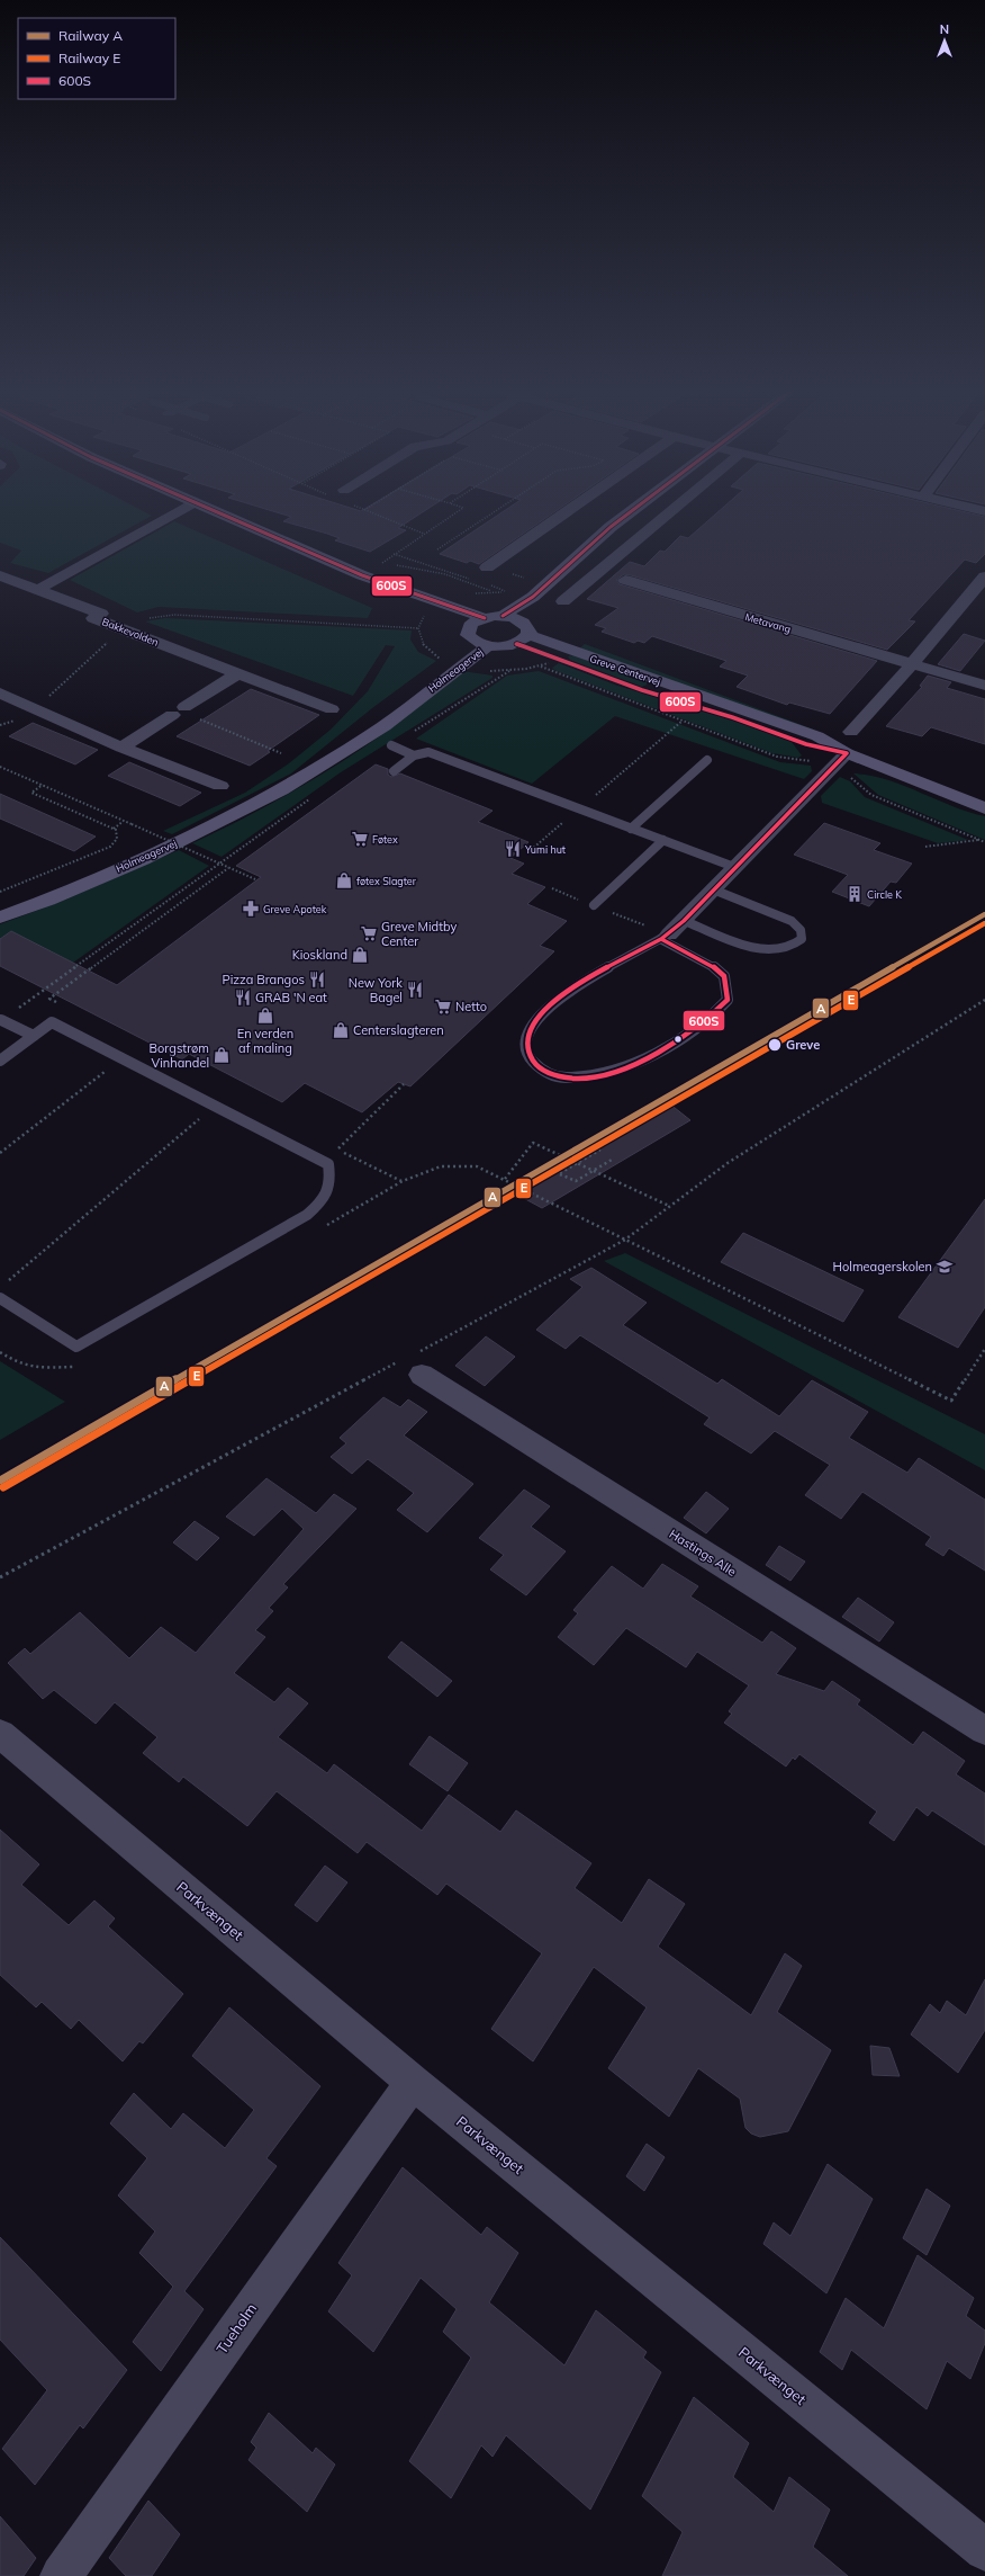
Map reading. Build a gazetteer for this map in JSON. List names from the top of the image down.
{
  "streets": {
    "street": [
      "Metavang",
      "Bakkevolden",
      "Holmeagervej",
      "Greve Centervej",
      "Hastings Alle",
      "Parkvænget",
      "Tueholm"
    ]
  },
  "crossings": [
    ["Parkvænget", "Tueholm"]
  ],
  "places": {
    "supermarket": ["Føtex", "Greve Midtby Center", "Netto"],
    "restaurant": [
      "Yumi hut",
      "Pizza Brangos",
      "New York Bagel",
      "GRAB 'N eat"
    ],
    "shop": [
      "føtex Slagter",
      "Kioskland",
      "En verden af maling",
      "Centerslagteren",
      "Borgstrøm Vinhandel"
    ],
    "building": ["Circle K"],
    "pharmacy": ["Greve Apotek"],
    "other": ["Greve"],
    "school or university": ["Holmeagerskolen"]
  },
  "lines": ["transit line 600S", "rail line A", "rail line E"],
  "legend": ["Railway A", "Railway E", "600S"],
  "north": "top"
}
